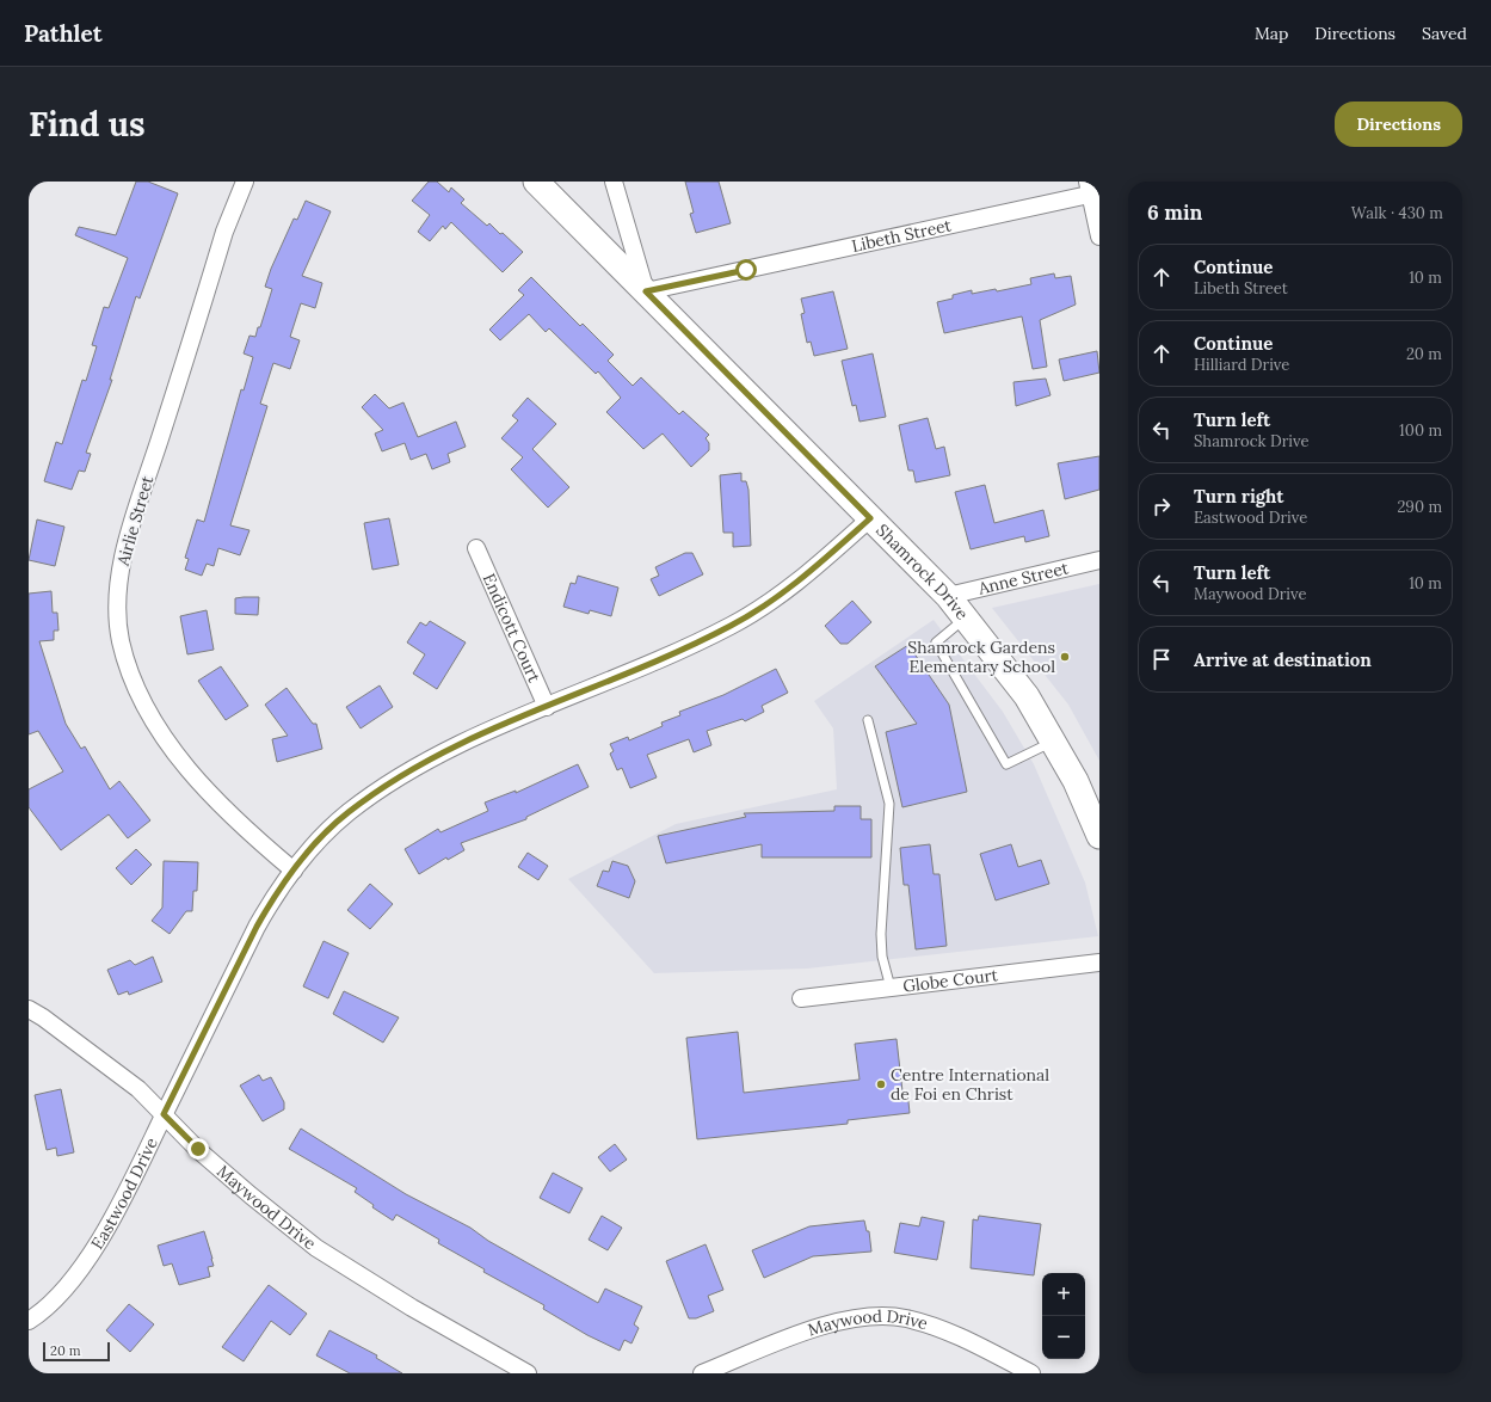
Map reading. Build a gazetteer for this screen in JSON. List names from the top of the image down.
{
  "streets": {
    "street": [
      "Libeth Street",
      "Airlie Street",
      "Shamrock Drive",
      "Anne Street",
      "Endicott Court",
      "Globe Court",
      "Eastwood Drive",
      "Maywood Drive"
    ]
  },
  "crossings": [
    ["Libeth Street", "Shamrock Drive"],
    ["Airlie Street", "Eastwood Drive"],
    ["Shamrock Drive", "Anne Street"],
    ["Shamrock Drive", "Eastwood Drive"],
    ["Endicott Court", "Eastwood Drive"],
    ["Eastwood Drive", "Maywood Drive"]
  ],
  "places": ["Shamrock Gardens Elementary School", "Centre International de Foi en Christ"],
  "scale_bar": "20 m",
  "page": {
    "header": "Pathlet",
    "nav": ["Map", "Directions", "Saved"],
    "buttons": "Directions",
    "title": "Find us",
    "heading": ["6 min", "Walk · 430 m"],
    "list": [
      ["Continue", "Libeth Street", "10 m"],
      ["Continue", "Hilliard Drive", "20 m"],
      ["Turn left", "Shamrock Drive", "100 m"],
      ["Turn right", "Eastwood Drive", "290 m"],
      ["Turn left", "Maywood Drive", "10 m"],
      "Arrive at destination"
    ],
    "map_buttons": ["+", "−"],
    "scale": "20 m"
  }
}
